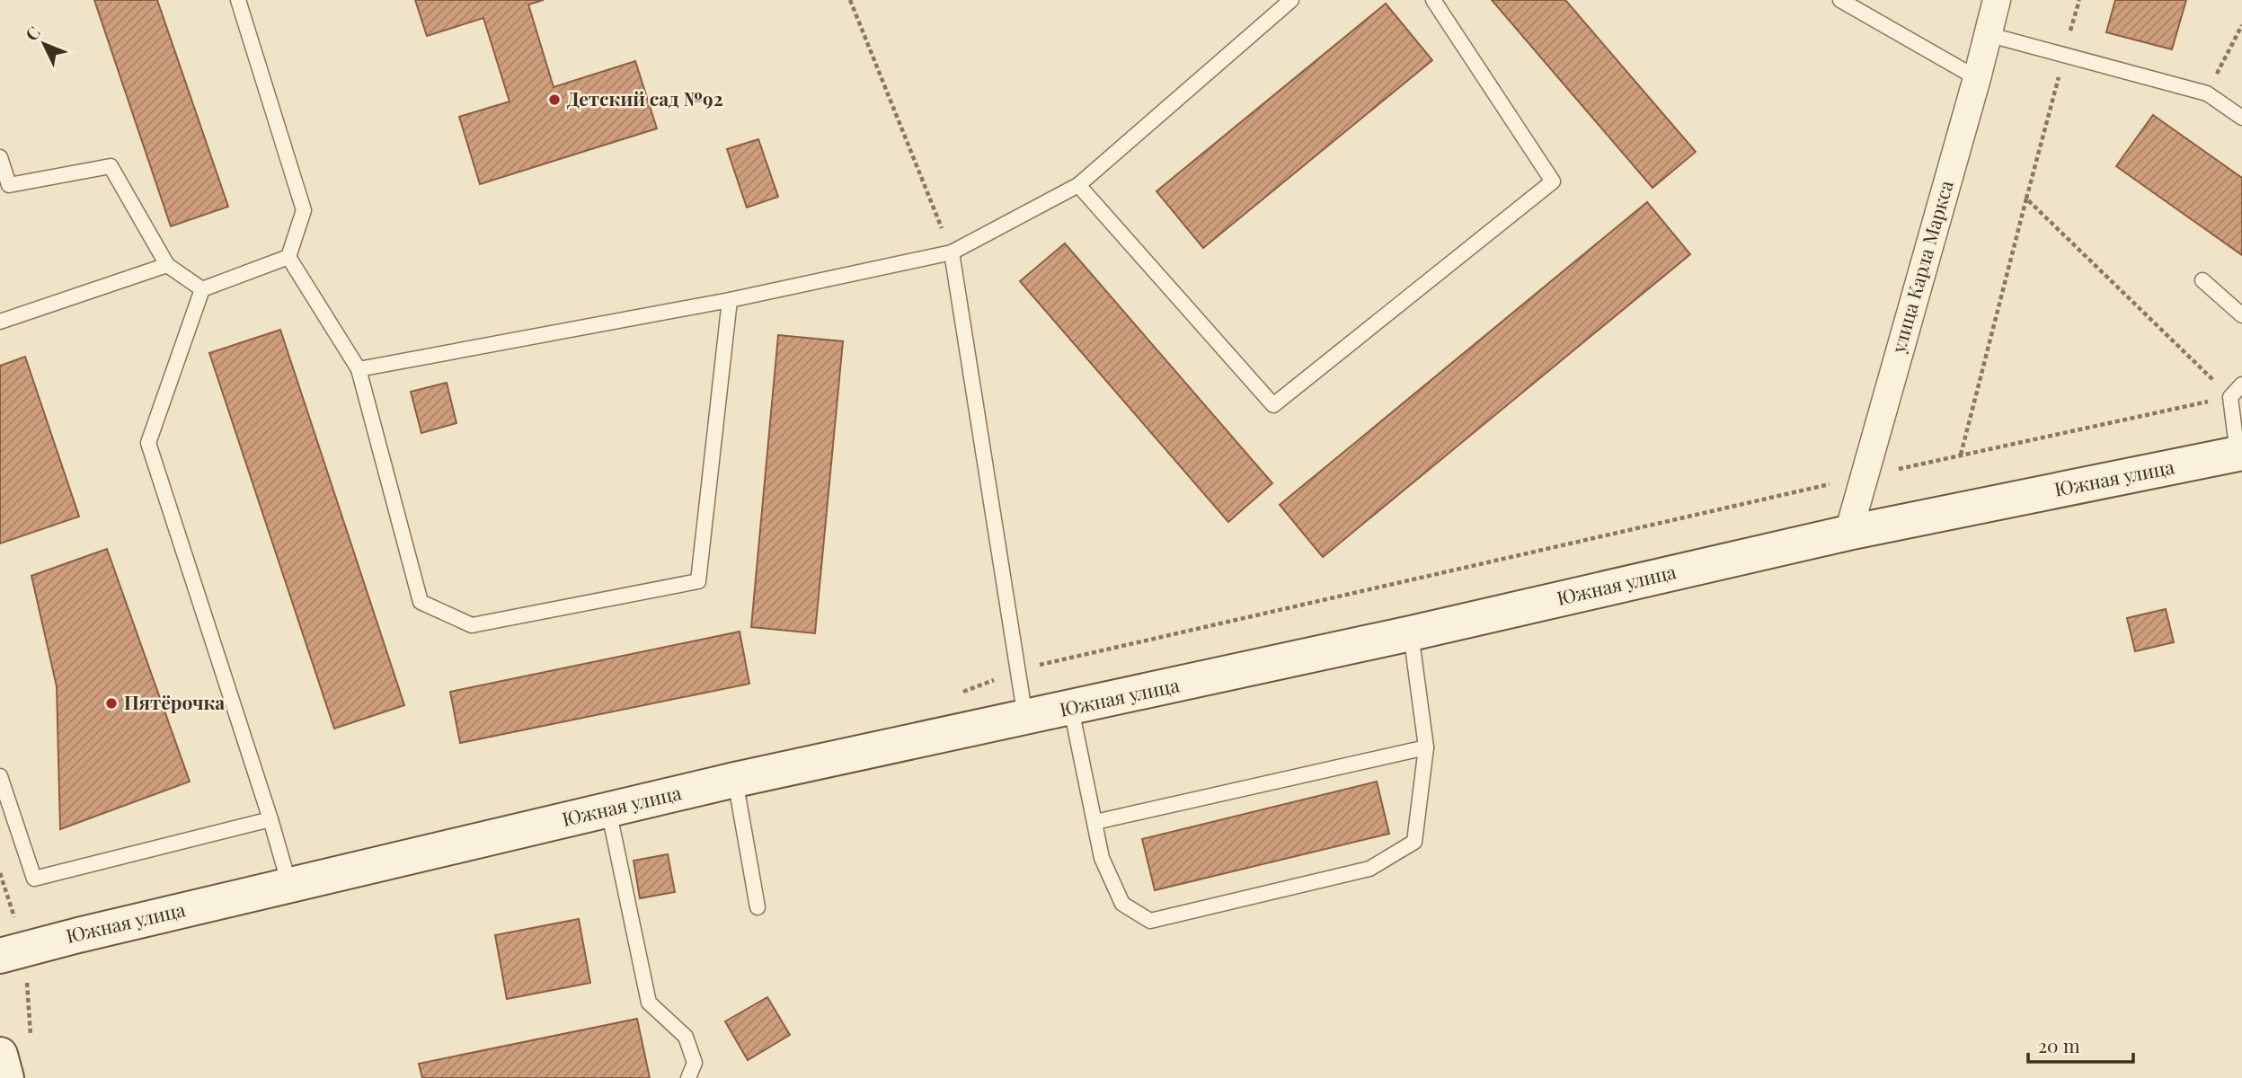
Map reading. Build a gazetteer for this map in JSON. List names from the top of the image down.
{
  "streets": {
    "street": ["улица Карла Маркса", "Южная улица"]
  },
  "crossings": [
    ["улица Карла Маркса", "Южная улица"]
  ],
  "places": ["Детский сад №92", "Пятёрочка"],
  "scale_bar": "20 m",
  "north": "top left"
}
